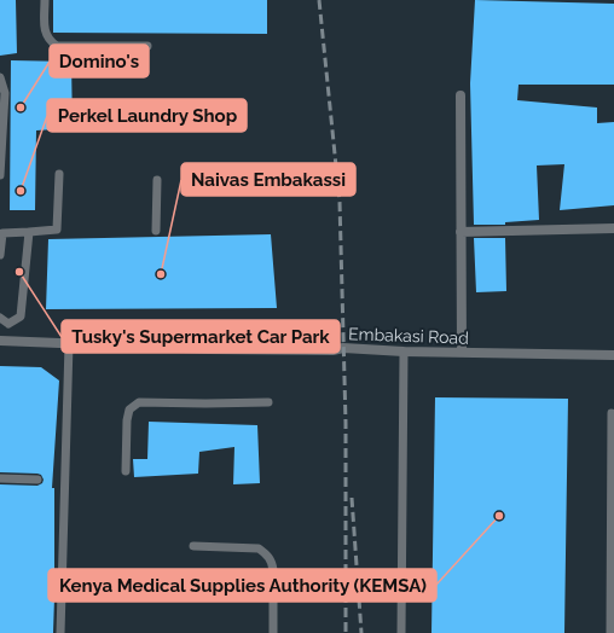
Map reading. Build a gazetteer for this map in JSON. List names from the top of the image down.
{
  "streets": {
    "street": ["Embakasi Road"]
  },
  "places": [
    "Domino's",
    "Perkel Laundry Shop",
    "Tusky's Supermarket Car Park",
    "Naivas Embakassi",
    "Kenya Medical Supplies Authority (KEMSA)"
  ]
}
